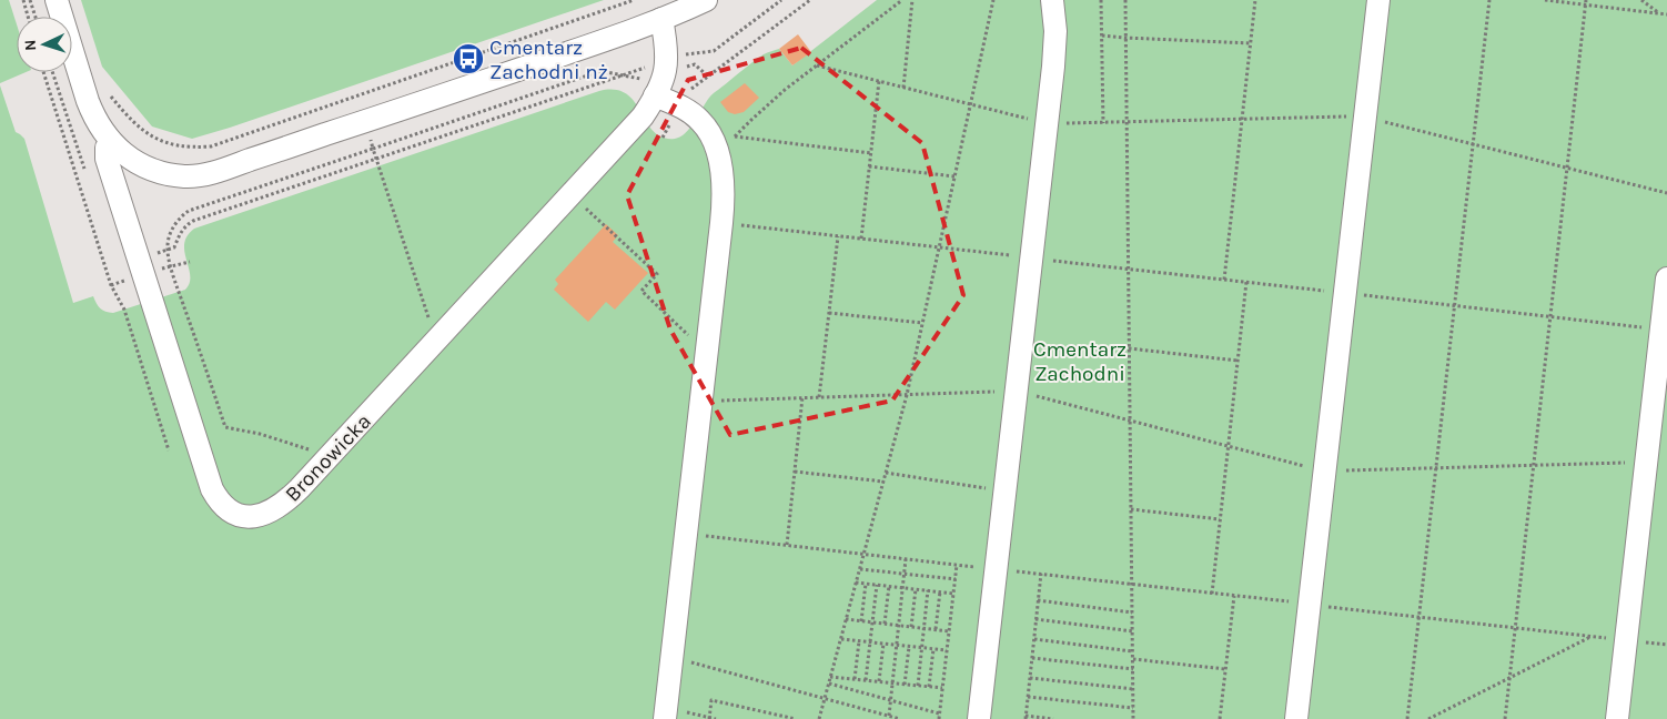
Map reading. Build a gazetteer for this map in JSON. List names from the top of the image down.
{
  "streets": {
    "street": ["Bronowicka"]
  },
  "parks": ["Cmentarz Zachodni"],
  "places": {
    "bus stop": ["Cmentarz Zachodni nż"]
  },
  "north": "left"
}
